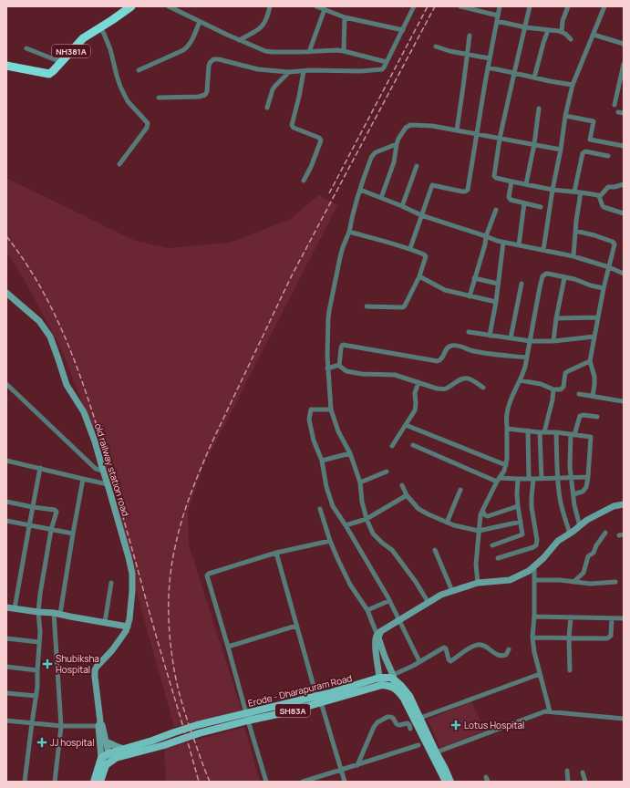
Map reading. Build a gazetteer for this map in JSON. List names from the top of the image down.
{
  "streets": {
    "highway": ["NH381A"],
    "main road": ["Erode - Dharapuram Road", "SH83A"],
    "street": ["old railway station road"]
  },
  "places": {
    "health": ["Shubiksha Hospital", "Lotus Hospital", "JJ hospital"]
  }
}
